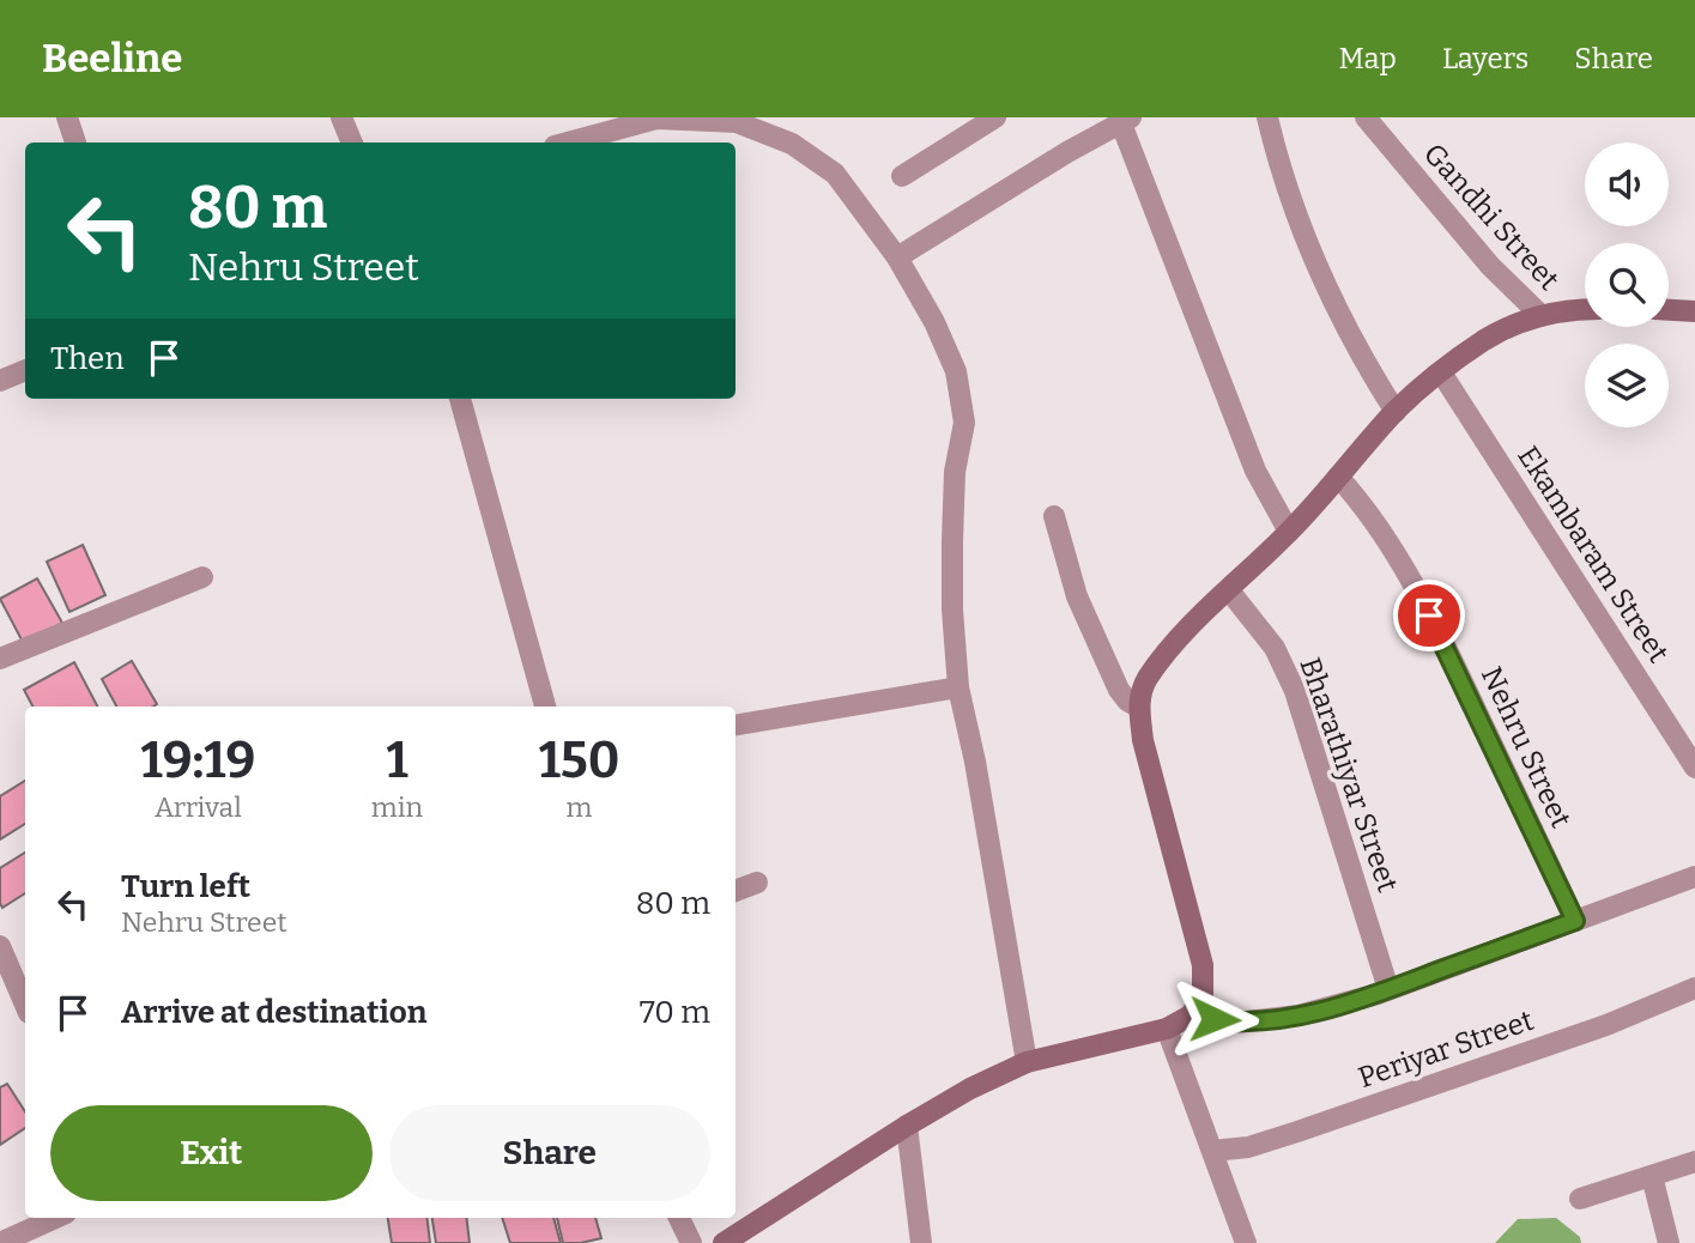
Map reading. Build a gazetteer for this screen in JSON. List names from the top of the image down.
{
  "streets": {
    "street": [
      "Gandhi Street",
      "Ekambaram Street",
      "Nehru Street",
      "Bharathiyar Street",
      "Periyar Street"
    ]
  },
  "page": {
    "header": "Beeline",
    "nav": ["Map", "Layers", "Share"],
    "turn": ["80 m", "Nehru Street"],
    "then": "Then",
    "eta": [
      "19:19",
      "Arrival",
      "1",
      "min",
      "150",
      "m"
    ],
    "list": [
      {
        "name": "Turn left",
        "note": "Nehru Street",
        "value": "80 m"
      },
      {
        "name": "Arrive at destination",
        "value": "70 m"
      }
    ],
    "buttons": ["Exit", "Share"]
  }
}
